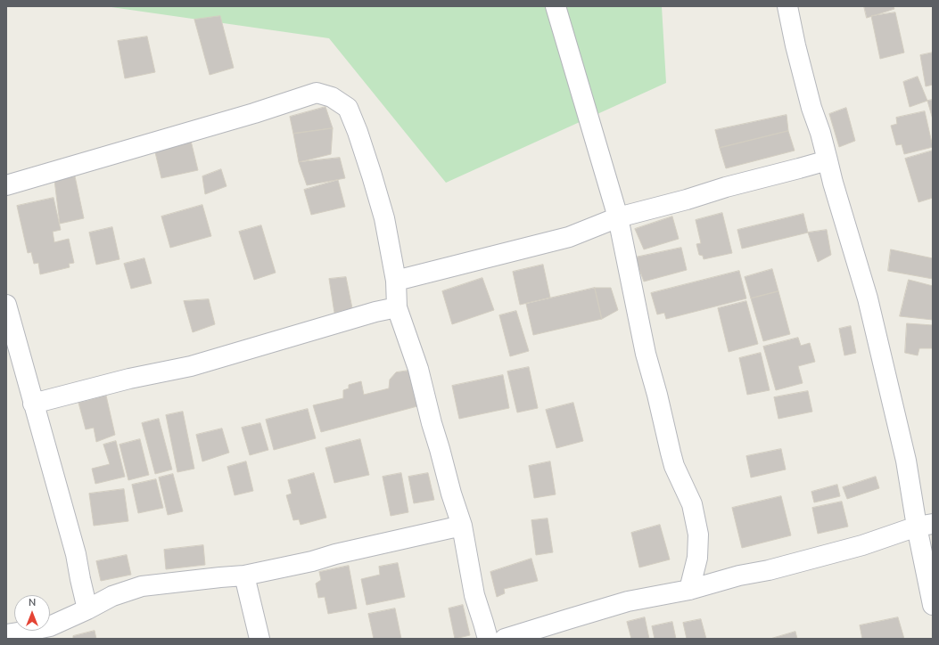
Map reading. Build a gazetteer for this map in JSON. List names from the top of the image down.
{
  "north": "top"
}
